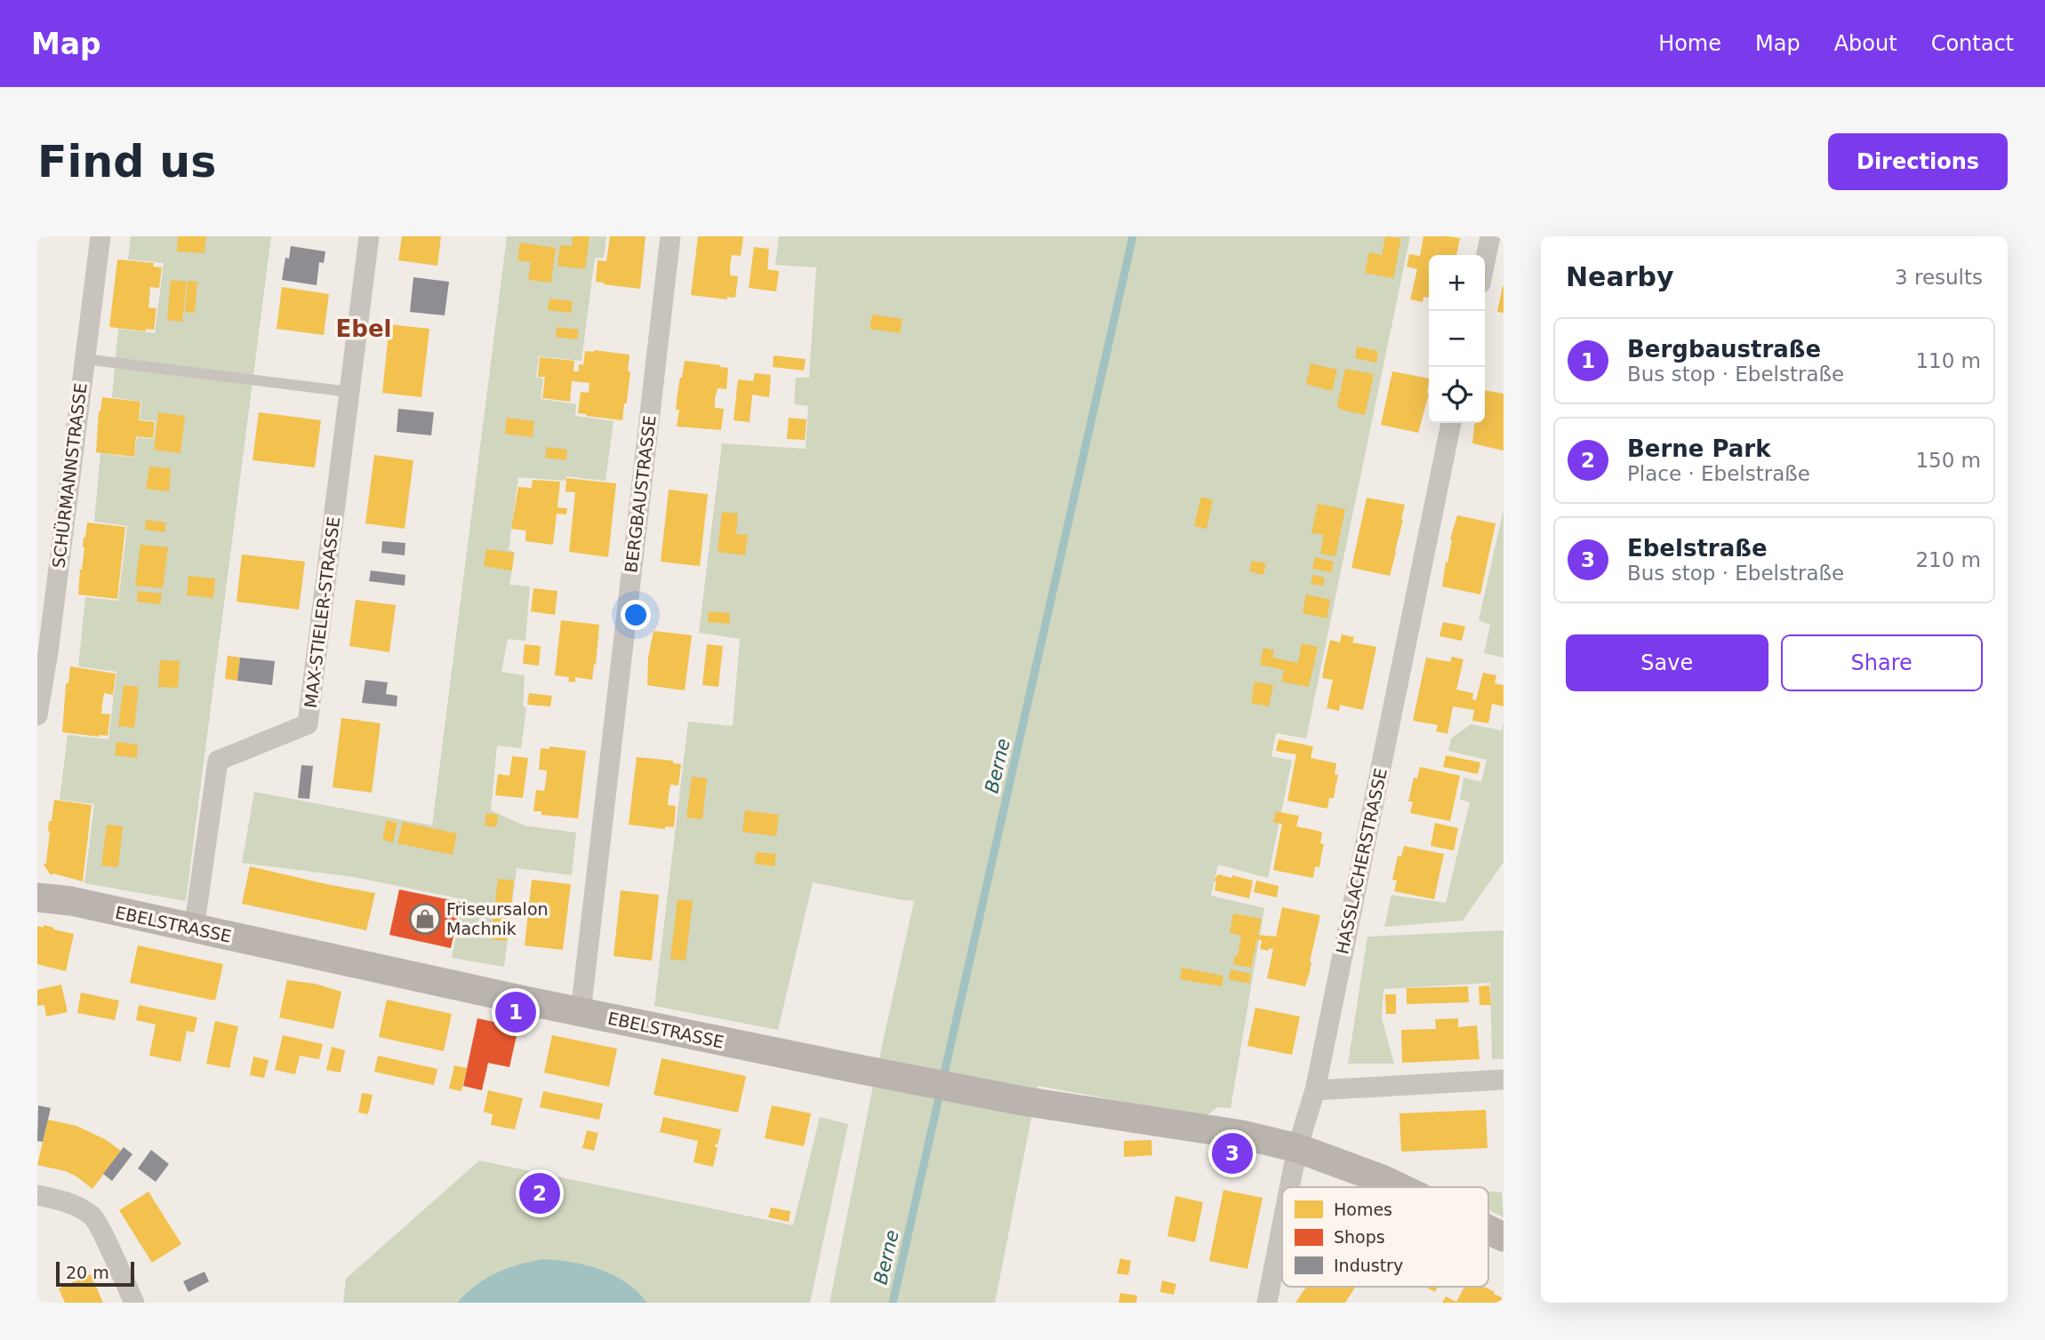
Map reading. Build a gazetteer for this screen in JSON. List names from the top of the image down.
{
  "streets": {
    "street": [
      "SCHÜRMANNSTRASSE",
      "BERGBAUSTRASSE",
      "MAX-STIELER-STRASSE",
      "HASSLACHERSTRASSE",
      "EBELSTRASSE"
    ]
  },
  "crossings": [
    ["BERGBAUSTRASSE", "EBELSTRASSE"],
    ["MAX-STIELER-STRASSE", "EBELSTRASSE"],
    ["HASSLACHERSTRASSE", "EBELSTRASSE"]
  ],
  "districts": ["Ebel"],
  "water": ["Berne"],
  "places": {
    "shop": ["Friseursalon Machnik"]
  },
  "legend": ["Homes", "Shops", "Industry"],
  "scale_bar": "20 m",
  "page": {
    "header": "Map",
    "nav": [
      "Home",
      "Map",
      "About",
      "Contact"
    ],
    "buttons": [
      "Directions",
      ["Save", "Share"]
    ],
    "title": "Find us",
    "heading": ["Nearby", "3 results"],
    "map_buttons": ["+", "−"],
    "list": [
      {
        "mark": "1",
        "name": "Bergbaustraße",
        "note": "Bus stop · Ebelstraße",
        "value": "110 m"
      },
      {
        "mark": "2",
        "name": "Berne Park",
        "note": "Place · Ebelstraße",
        "value": "150 m"
      },
      {
        "mark": "3",
        "name": "Ebelstraße",
        "note": "Bus stop · Ebelstraße",
        "value": "210 m"
      }
    ],
    "pins": ["1", "3", "2"],
    "scale": "20 m"
  }
}
